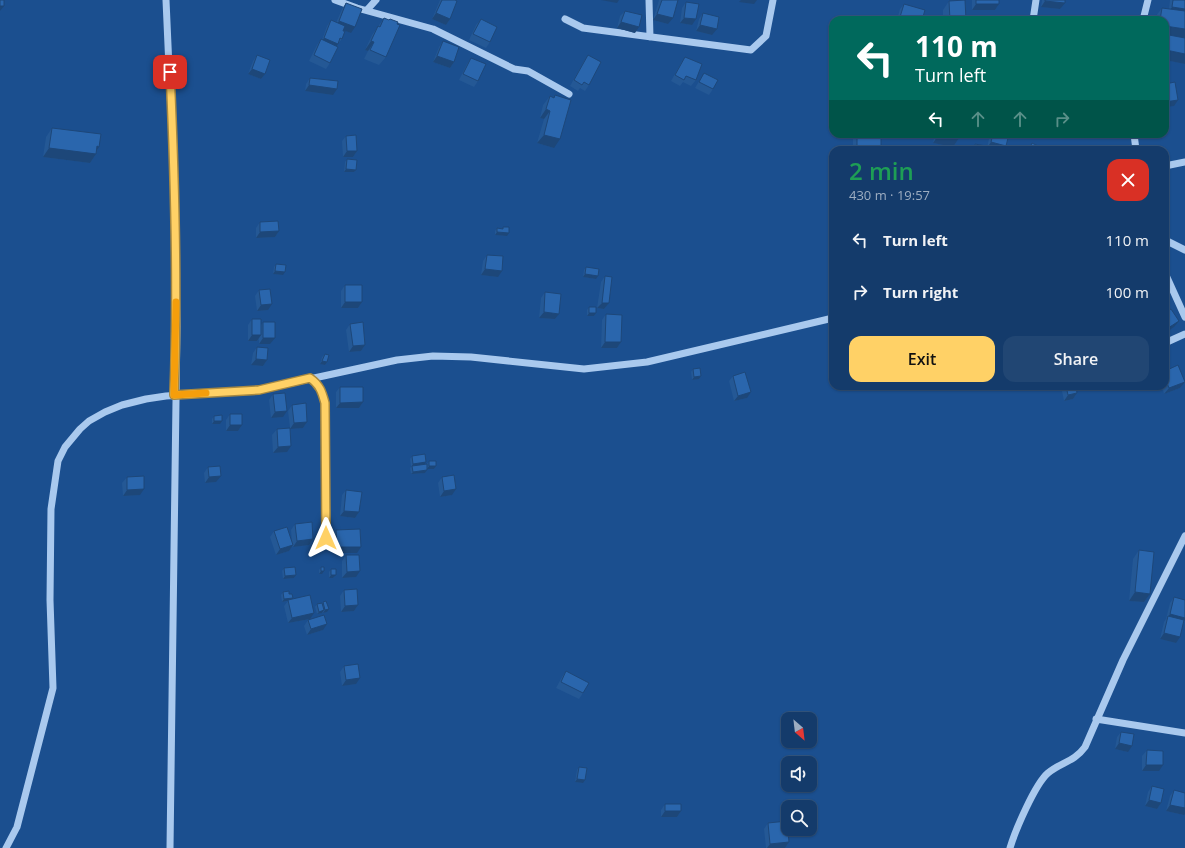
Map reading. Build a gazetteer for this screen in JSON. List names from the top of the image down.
{
  "north": "bottom right",
  "page": {
    "turn": ["110 m", "Turn left"],
    "heading": ["2 min", "430 m · 19:57"],
    "list": [
      {
        "name": "Turn left",
        "value": "110 m"
      },
      {
        "name": "Turn right",
        "value": "100 m"
      }
    ],
    "buttons": ["Exit", "Share"]
  }
}
